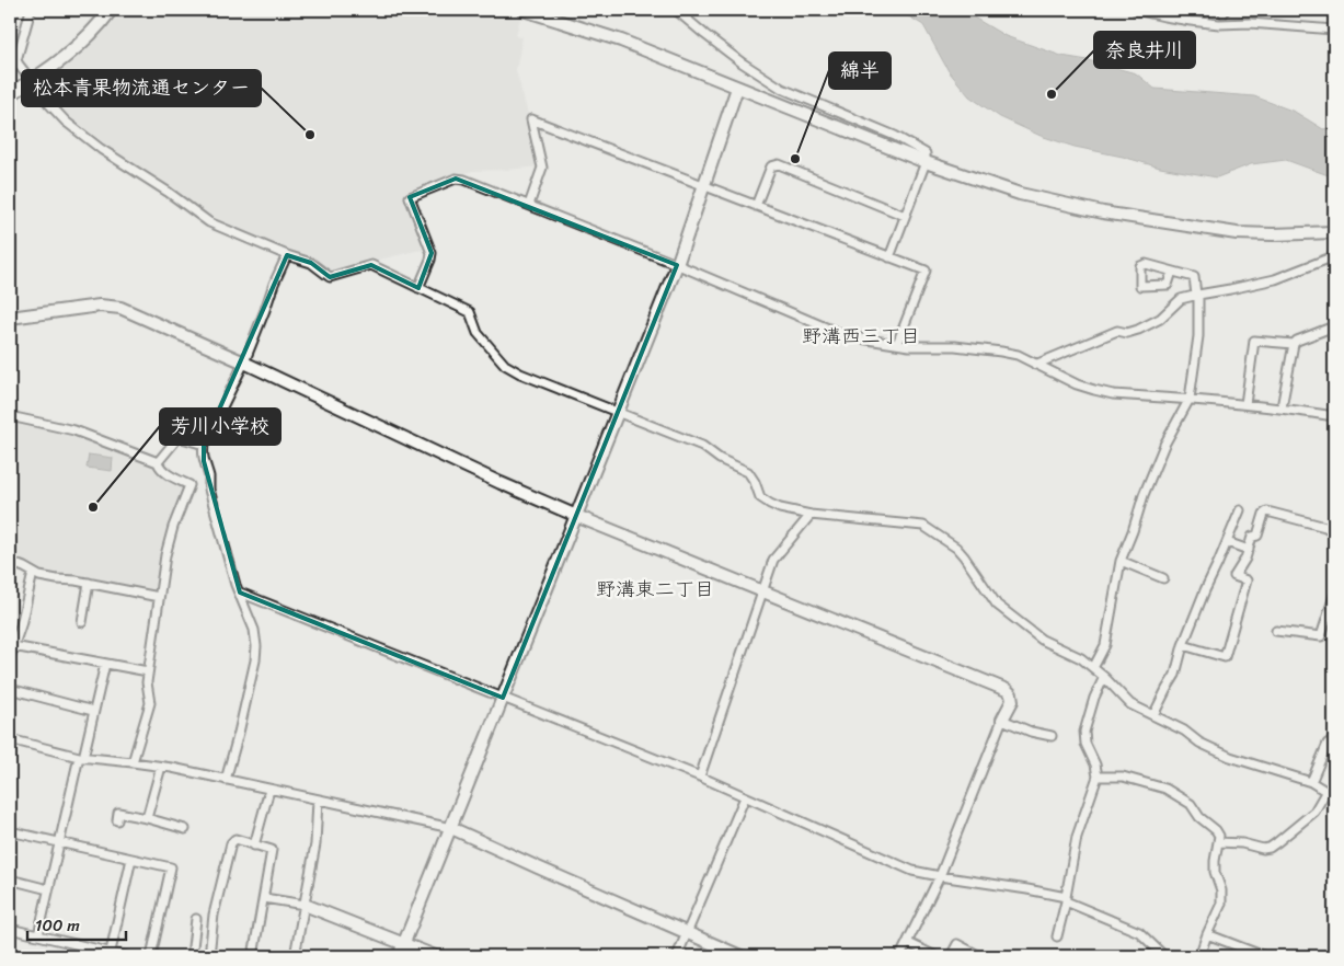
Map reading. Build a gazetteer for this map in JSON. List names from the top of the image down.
{
  "districts": ["野溝西三丁目", "野溝東二丁目"],
  "places": [
    "奈良井川",
    "松本青果物流通センター",
    "綿半",
    "芳川小学校"
  ],
  "scale_bar": "100 m"
}
